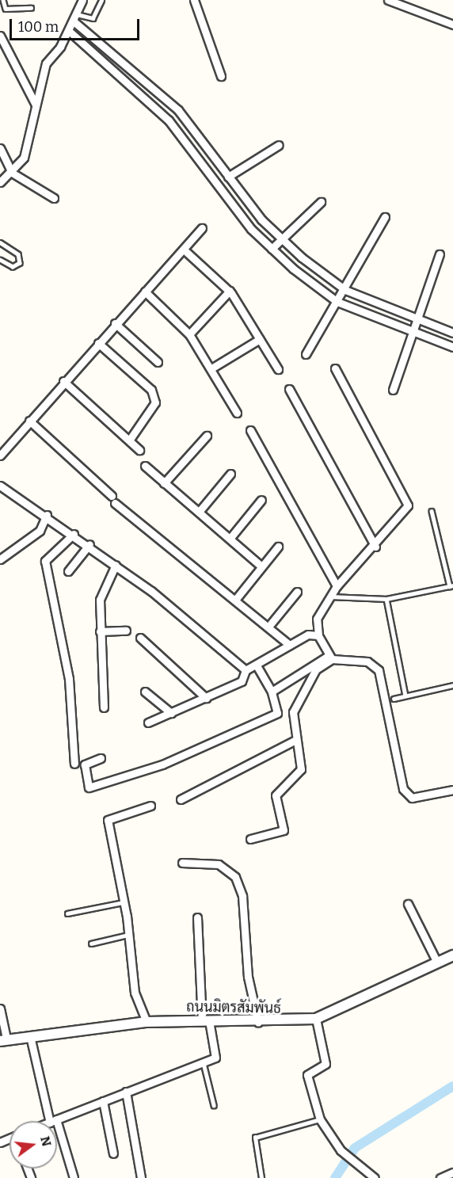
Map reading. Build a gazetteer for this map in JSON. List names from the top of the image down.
{
  "streets": {
    "street": ["ถนนมิตรสัมพันธ์"]
  },
  "scale_bar": "100 m",
  "north": "right"
}
